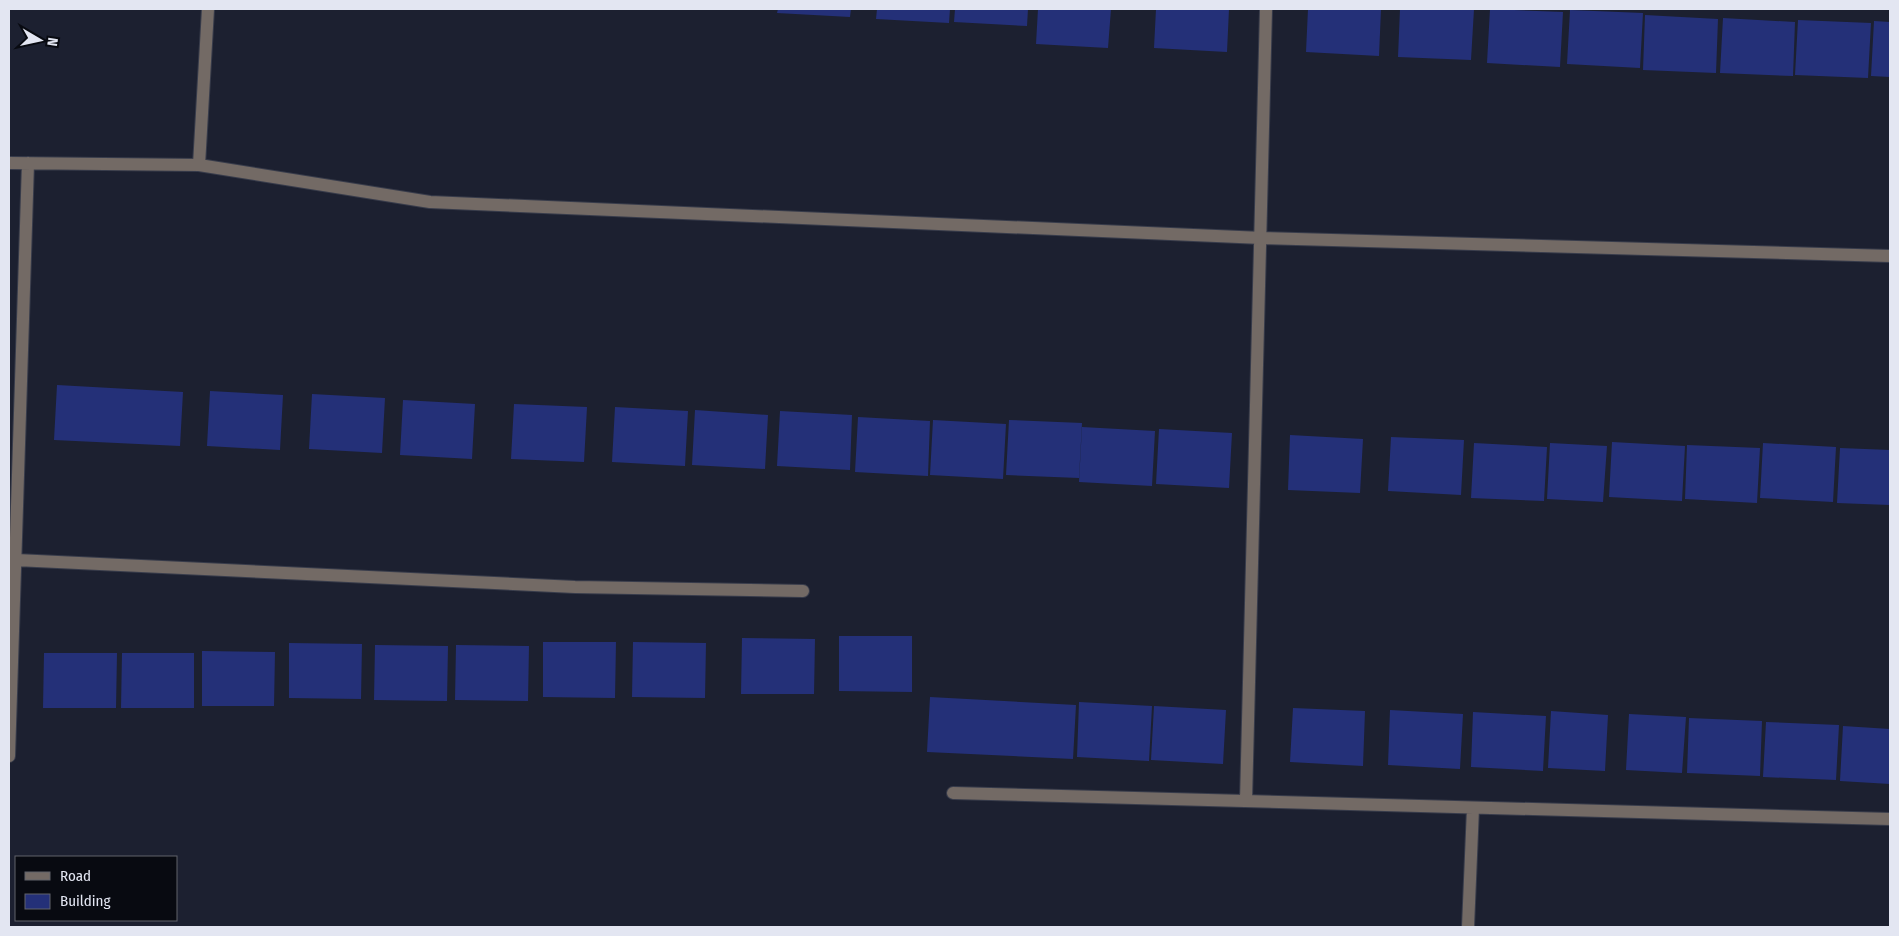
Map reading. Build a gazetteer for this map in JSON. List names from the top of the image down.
{
  "legend": ["Road", "Building"],
  "north": "right"
}
